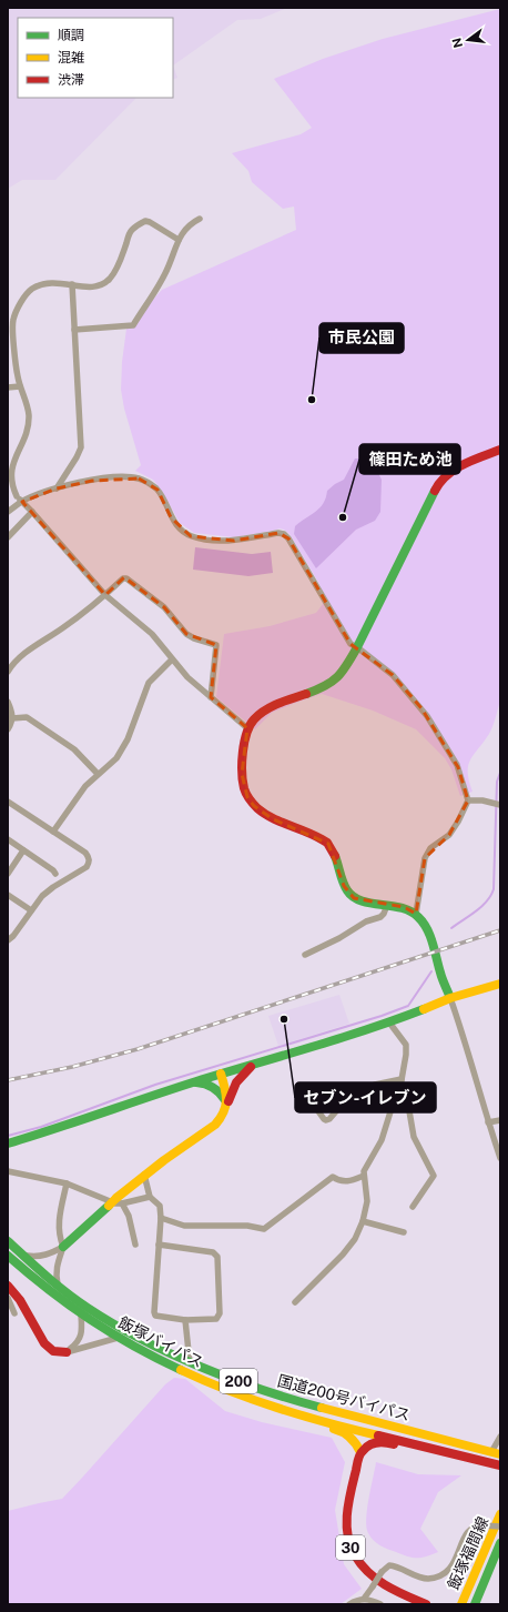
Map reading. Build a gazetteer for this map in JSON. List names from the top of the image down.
{
  "streets": {
    "main road": [
      "飯塚バイパス",
      "200",
      "国道200号バイパス",
      "30",
      "飯塚福間線"
    ]
  },
  "places": ["市民公園", "篠田ため池", "セブン-イレブン"],
  "legend": ["順調", "混雑", "渋滞"],
  "north": "left"
}
